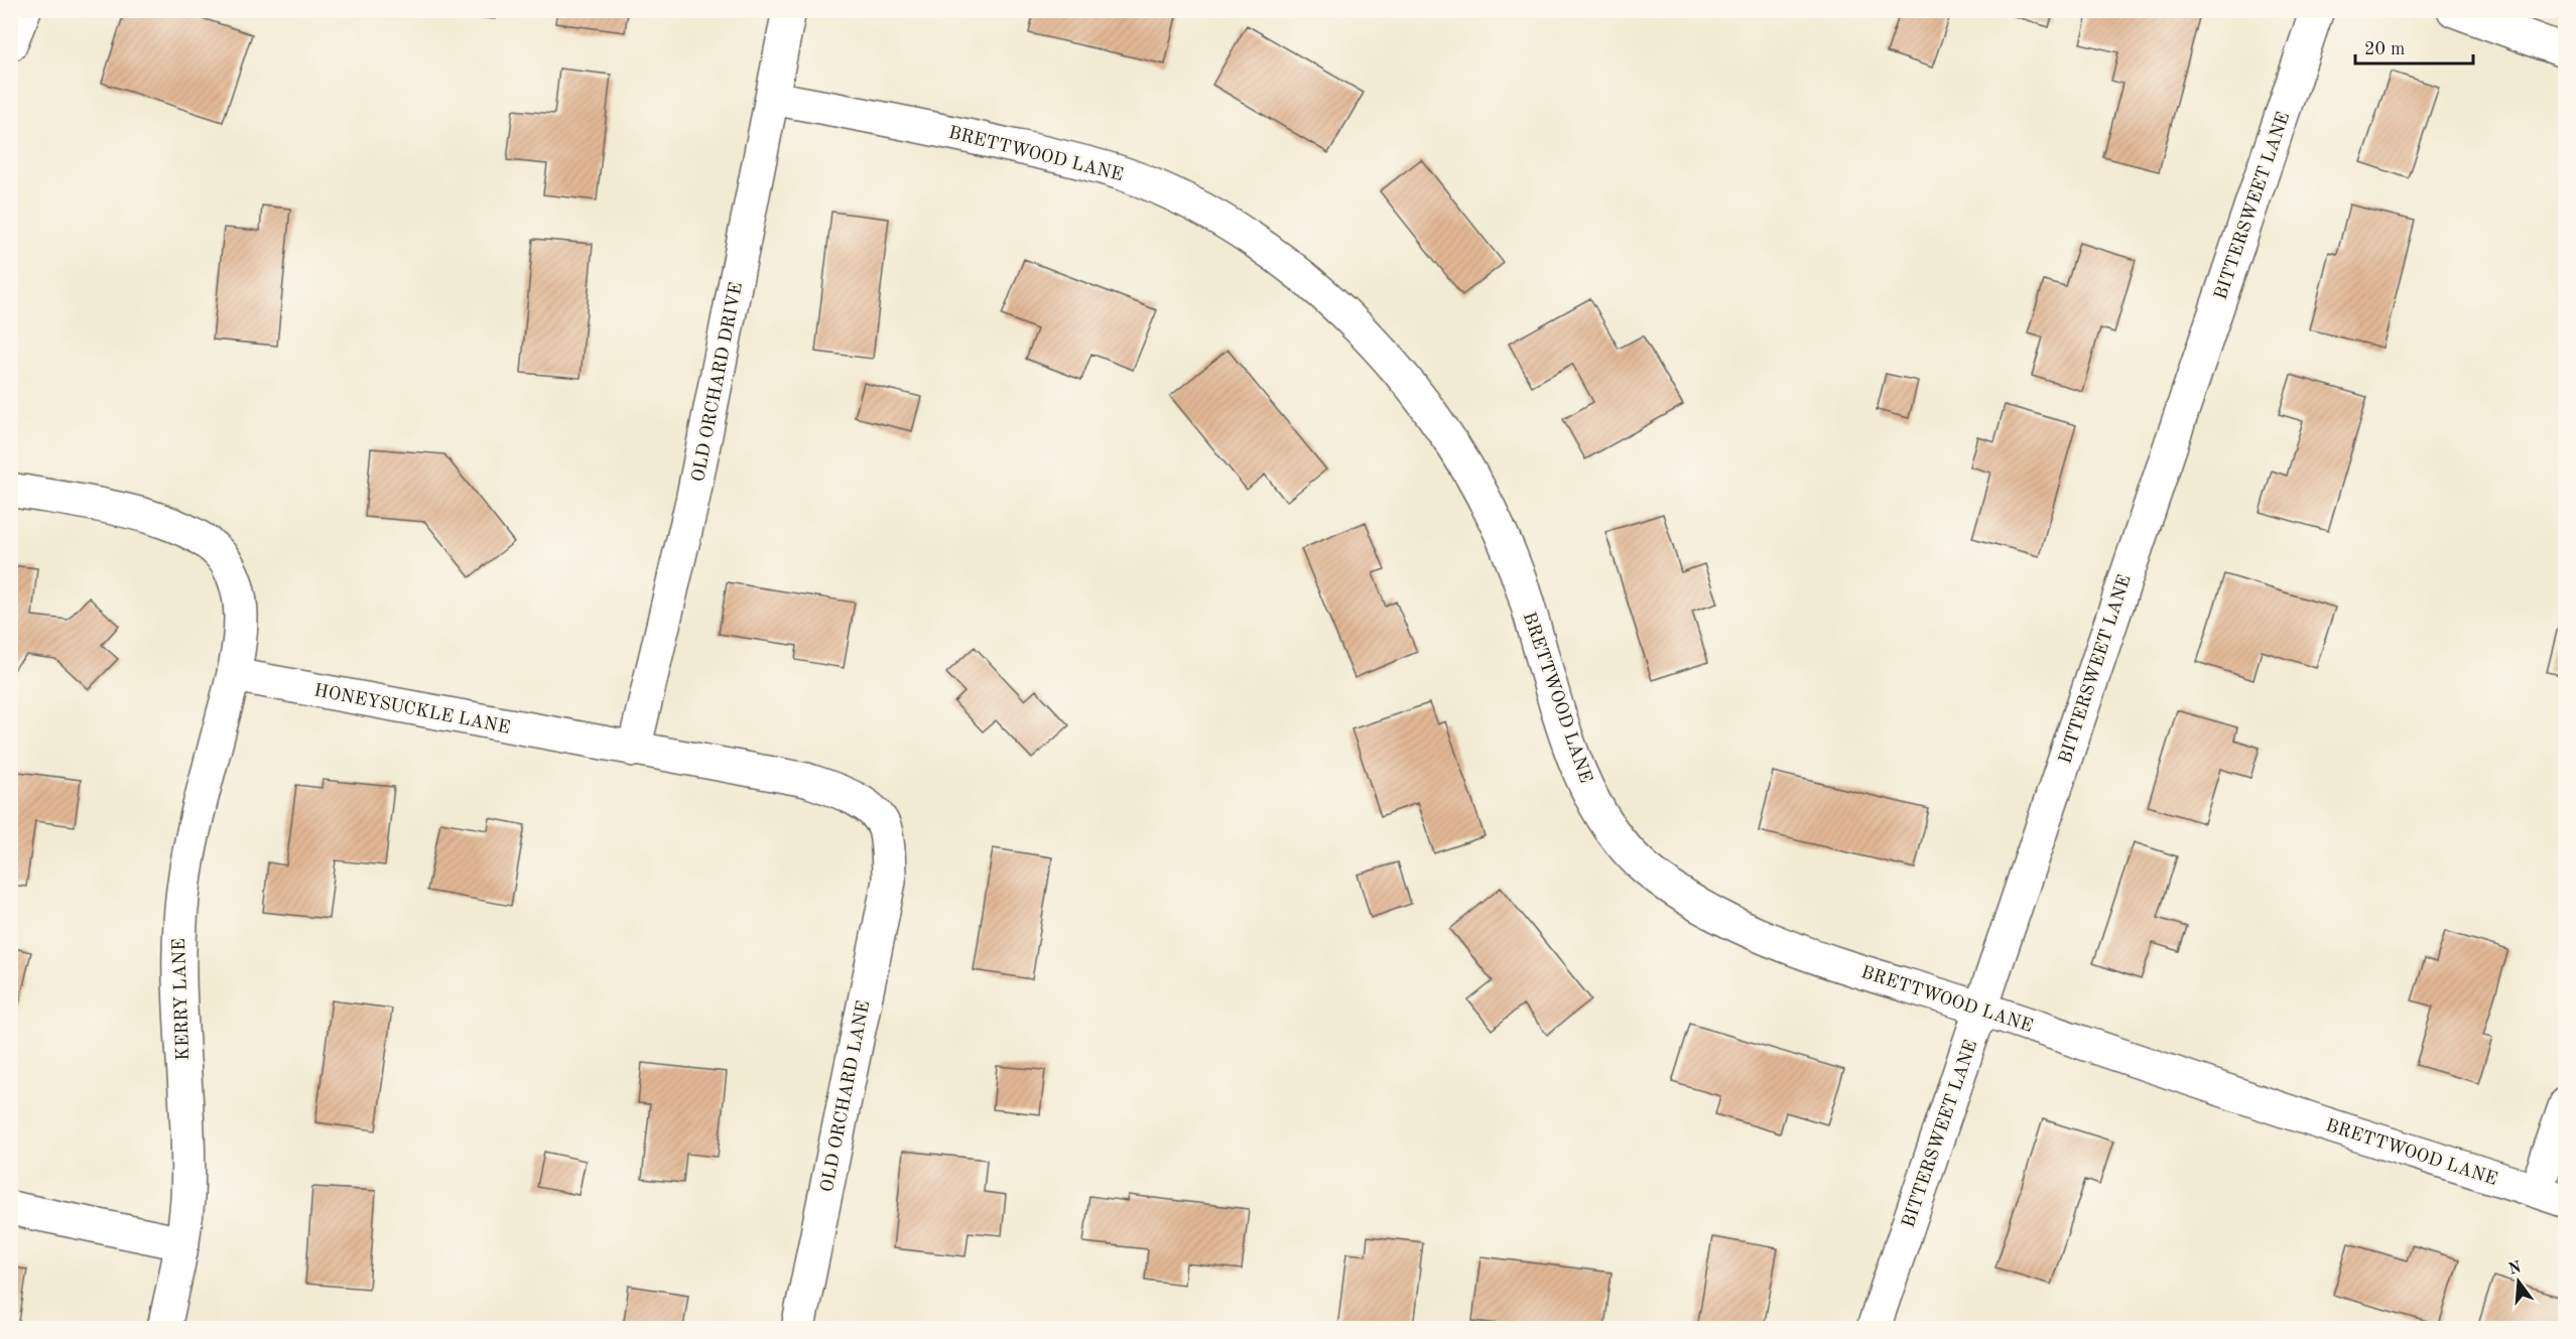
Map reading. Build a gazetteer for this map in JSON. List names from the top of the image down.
{
  "streets": {
    "street": [
      "BRETTWOOD LANE",
      "BITTERSWEET LANE",
      "OLD ORCHARD DRIVE",
      "HONEYSUCKLE LANE",
      "KERRY LANE",
      "OLD ORCHARD LANE"
    ]
  },
  "crossings": [
    ["BRETTWOOD LANE", "BITTERSWEET LANE"],
    ["BRETTWOOD LANE", "OLD ORCHARD DRIVE"],
    ["OLD ORCHARD DRIVE", "HONEYSUCKLE LANE"],
    ["HONEYSUCKLE LANE", "KERRY LANE"],
    ["HONEYSUCKLE LANE", "OLD ORCHARD LANE"]
  ],
  "scale_bar": "20 m",
  "north": "top"
}
